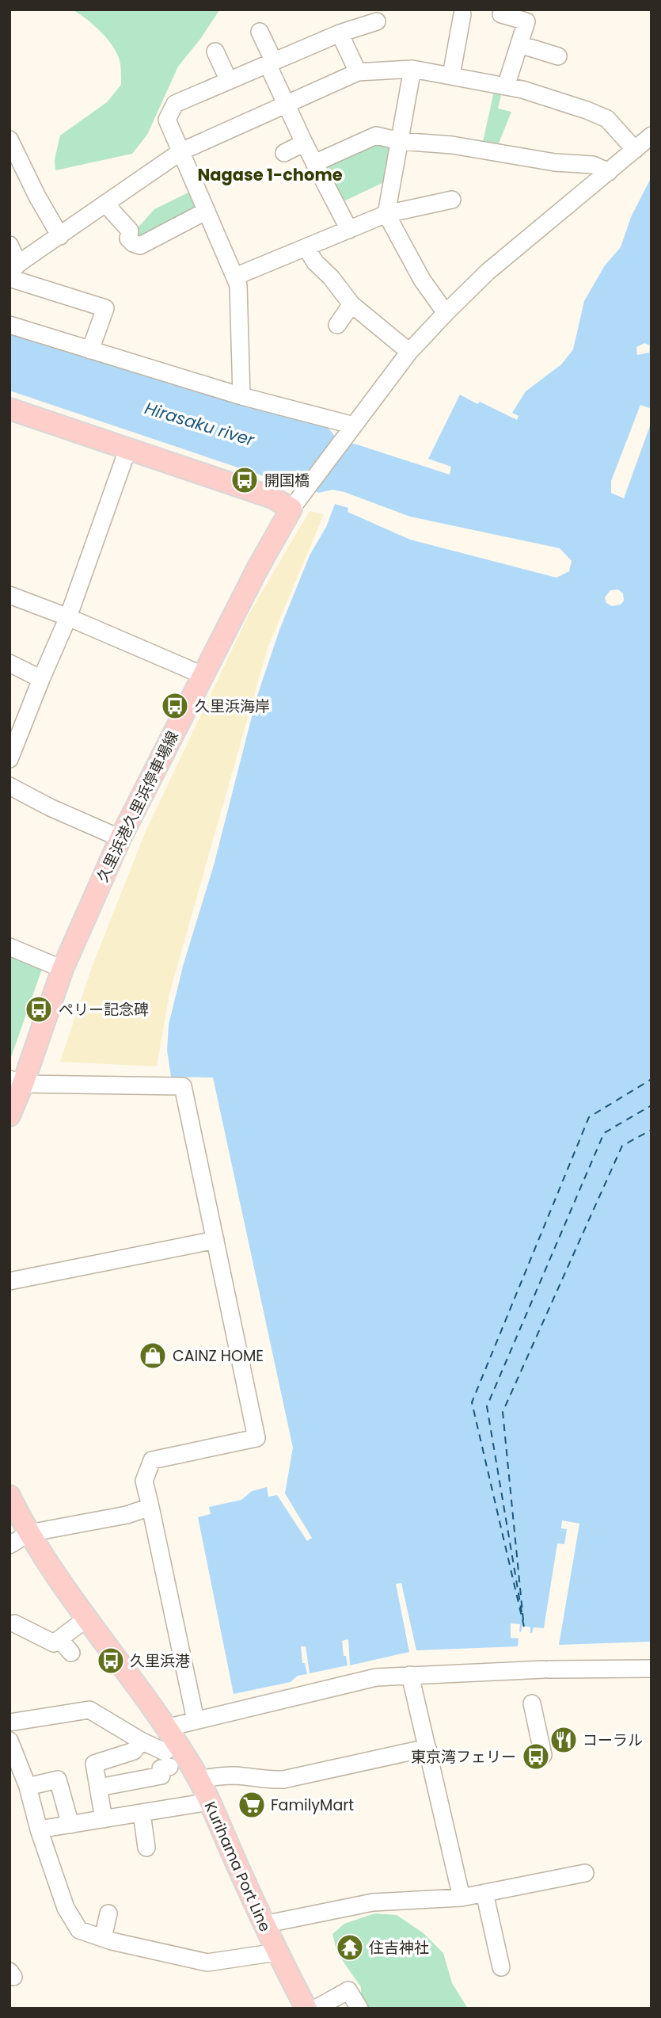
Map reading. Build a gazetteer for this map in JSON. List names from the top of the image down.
{
  "streets": {
    "main road": ["久里浜港久里浜停車場線", "Kurihama Port Line"]
  },
  "districts": ["Nagase 1-chome"],
  "water": ["Hirasaku river"],
  "places": {
    "bus stop": [
      "開国橋",
      "久里浜海岸",
      "ペリー記念碑",
      "久里浜港",
      "東京湾フェリー"
    ],
    "shop": ["CAINZ HOME"],
    "restaurant": ["コーラル"],
    "supermarket": ["FamilyMart"],
    "temple": ["住吉神社"]
  }
}
